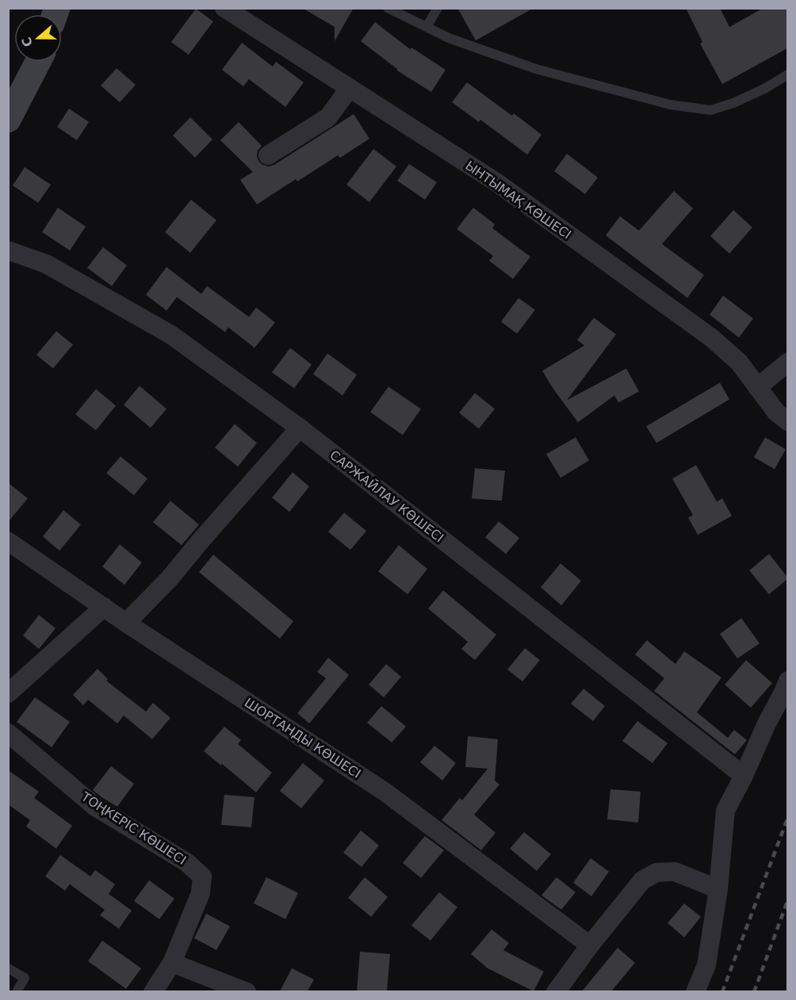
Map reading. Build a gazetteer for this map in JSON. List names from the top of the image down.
{
  "streets": {
    "street": [
      "ЫНТЫМАҚ КӨШЕСІ",
      "САРЖАЙЛАУ КӨШЕСІ",
      "ШОРТАНДЫ КӨШЕСІ",
      "ТОҢКЕРIС КӨШЕСІ"
    ]
  },
  "north": "left"
}
